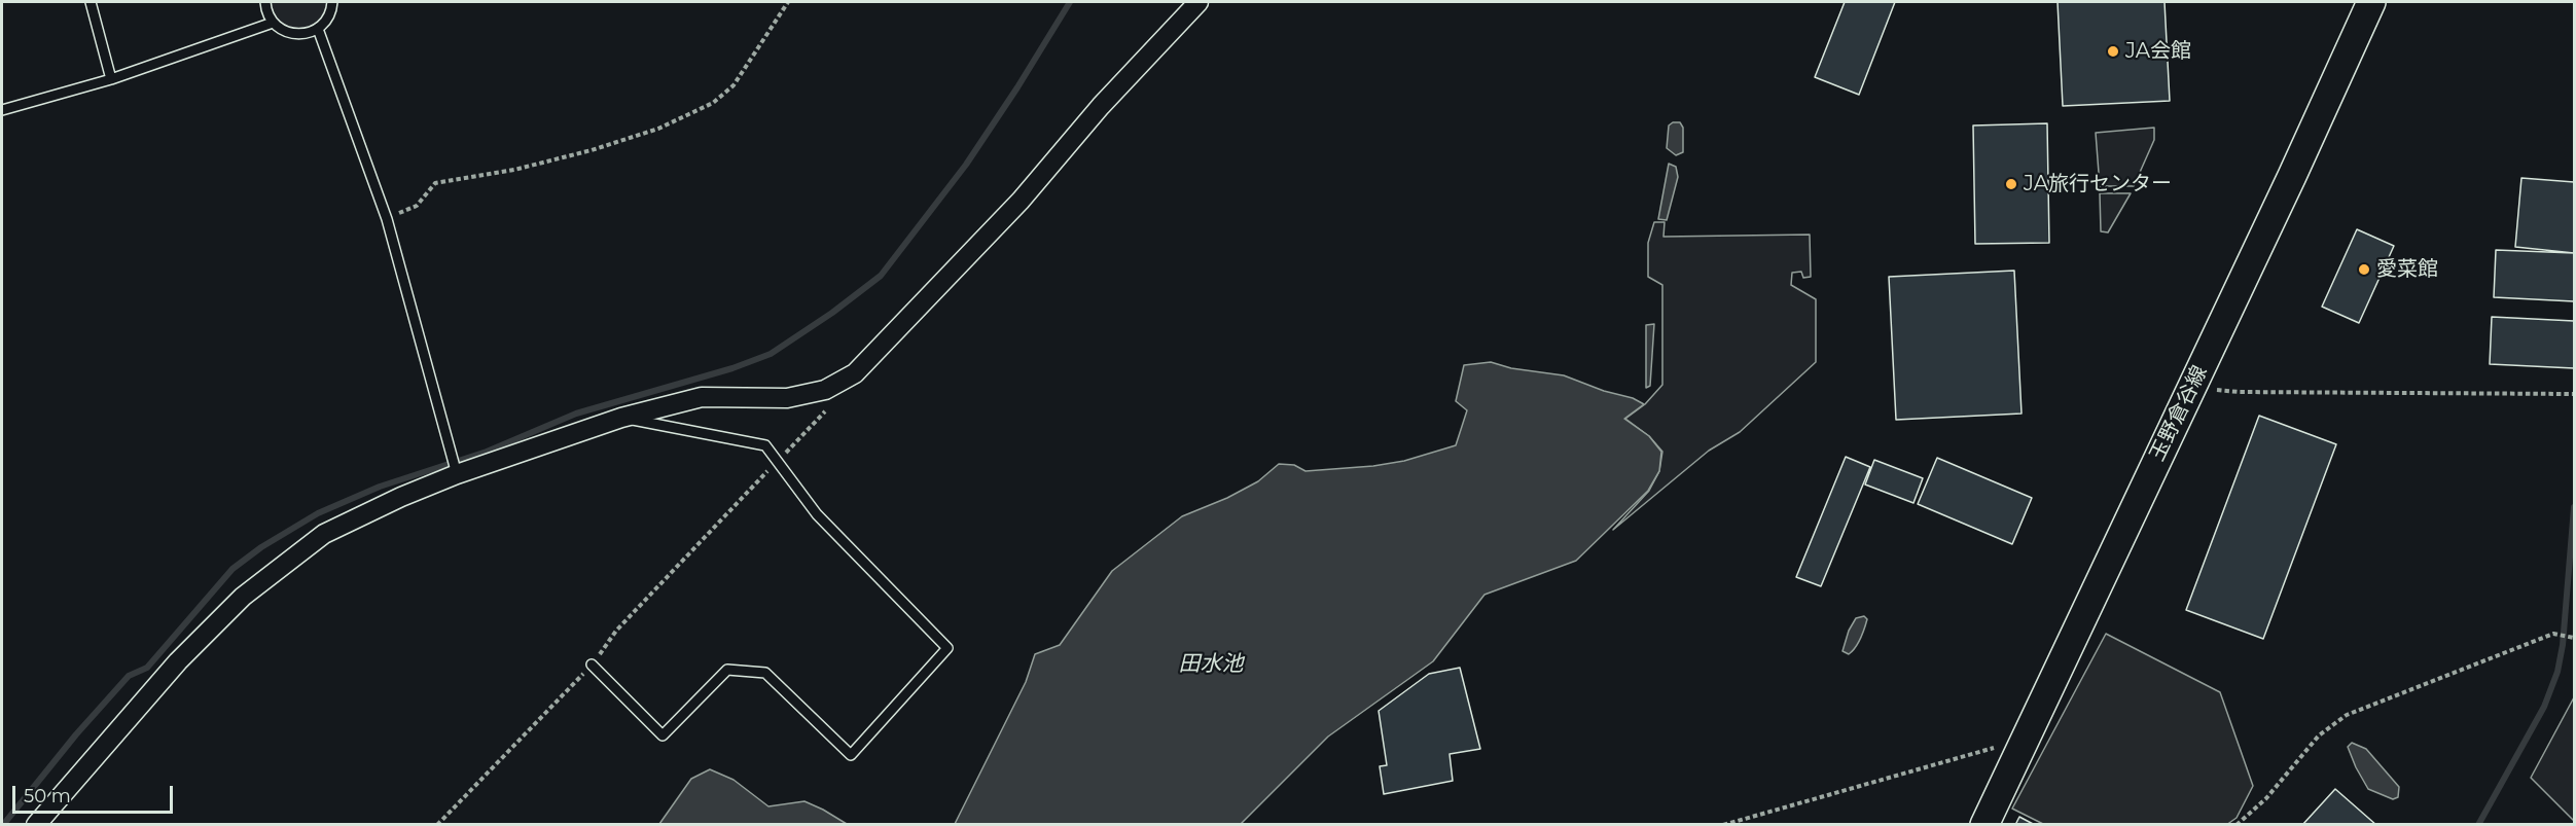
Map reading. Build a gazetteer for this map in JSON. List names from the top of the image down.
{
  "streets": {
    "main road": ["玉野倉谷線"]
  },
  "water": ["田水池"],
  "places": ["JA会館", "JA旅行センター", "愛菜館"],
  "scale_bar": "50 m"
}
